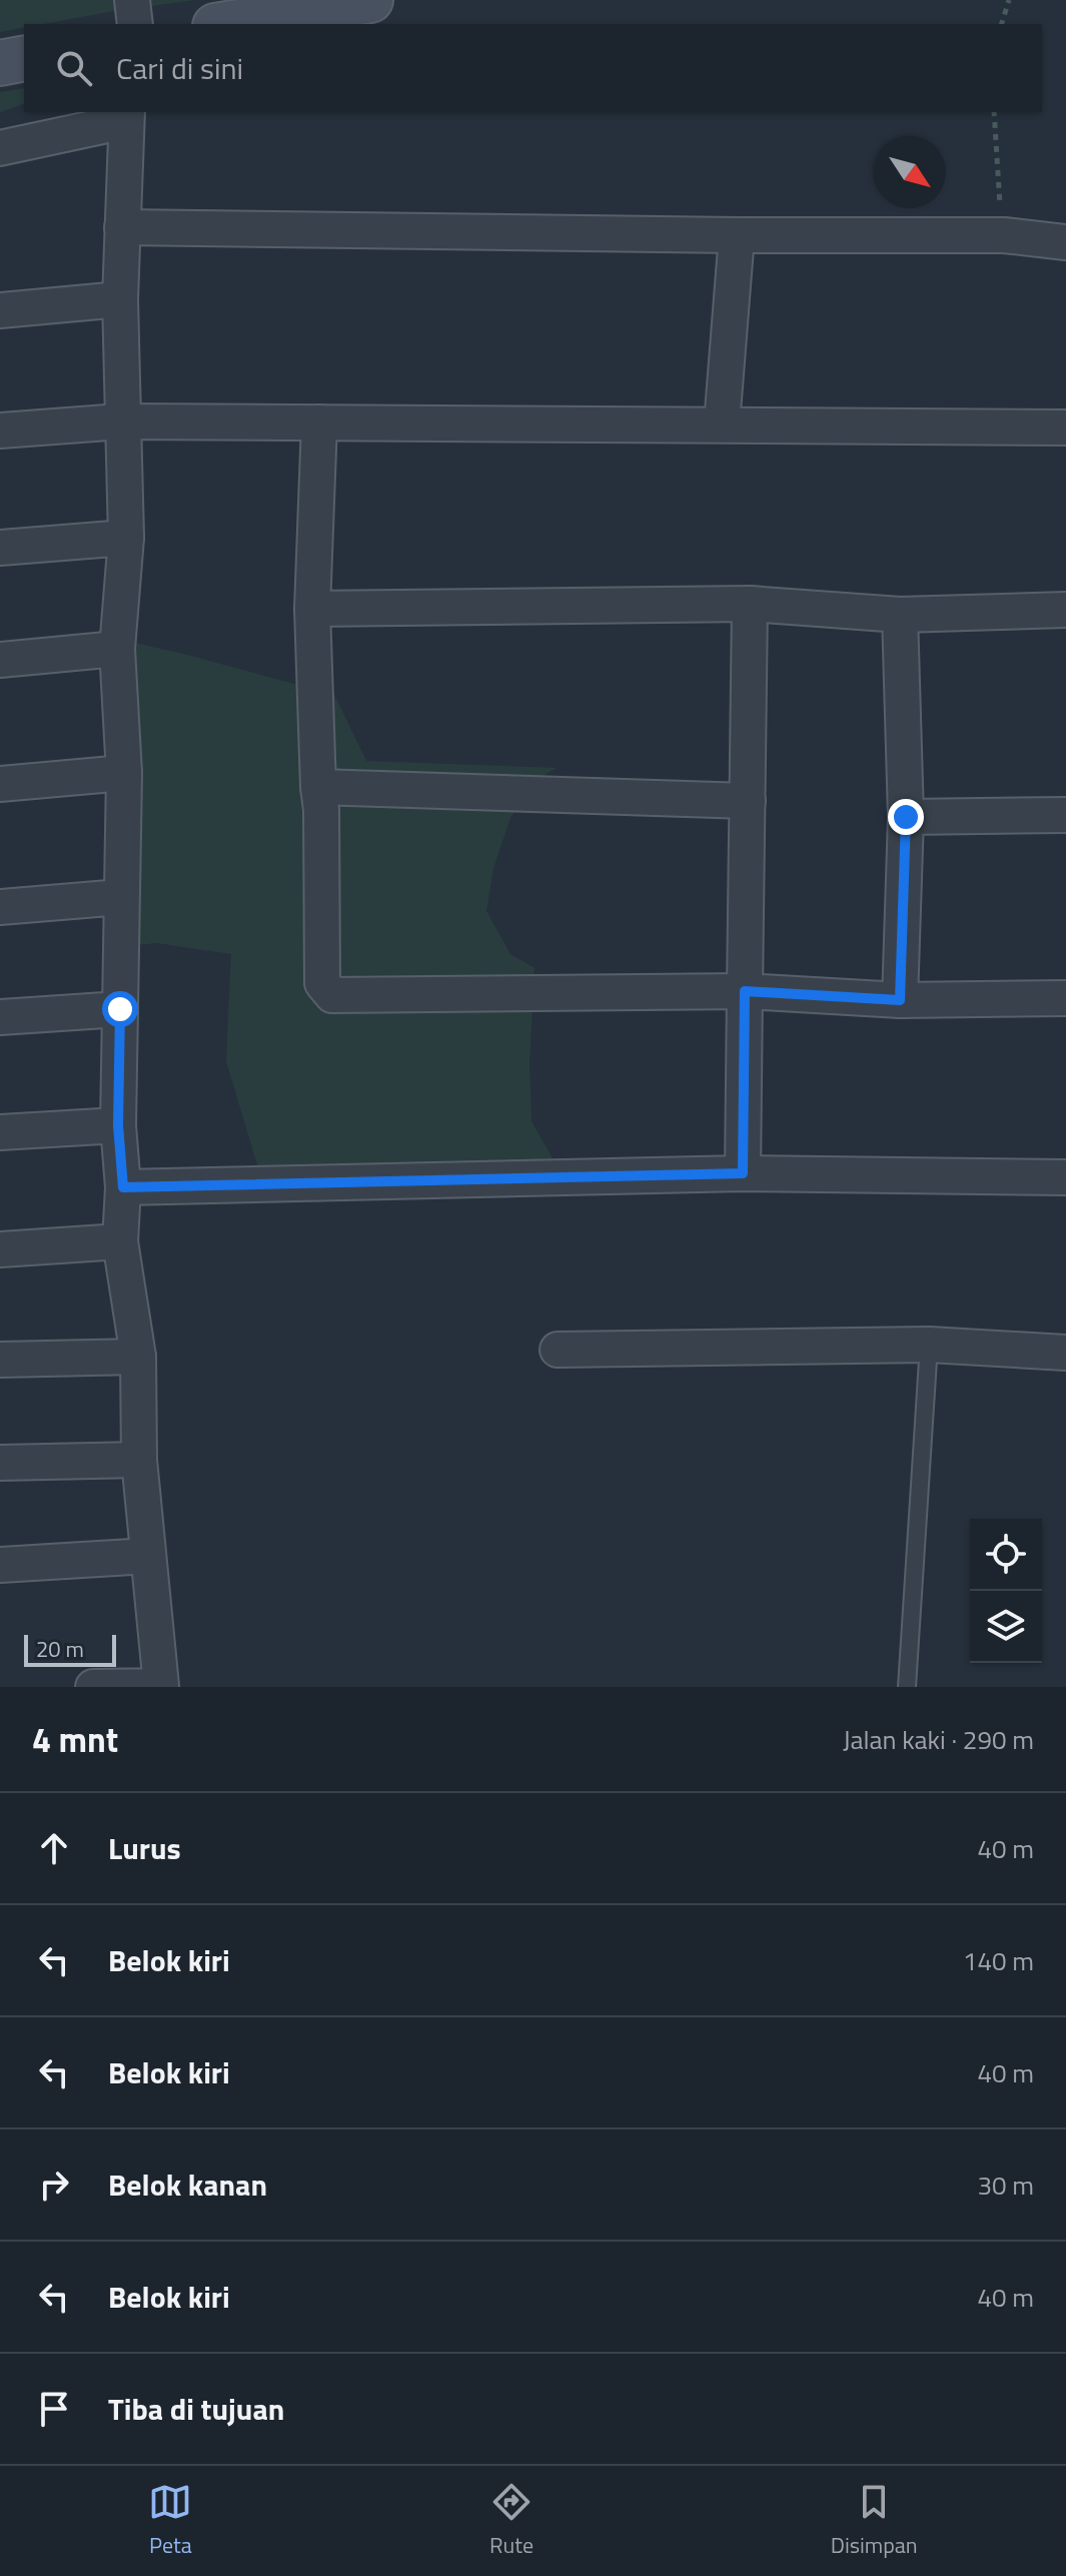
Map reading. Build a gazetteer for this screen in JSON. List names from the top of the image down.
{
  "scale_bar": "20 m",
  "north": "bottom right",
  "page": {
    "search": "Cari di sini",
    "scale": "20 m",
    "heading": ["4 mnt", "Jalan kaki · 290 m"],
    "list": [
      ["Lurus", "40 m"],
      ["Belok kiri", "140 m"],
      ["Belok kiri", "40 m"],
      ["Belok kanan", "30 m"],
      ["Belok kiri", "40 m"],
      "Tiba di tujuan"
    ],
    "nav": ["Peta", "Rute", "Disimpan"]
  }
}
